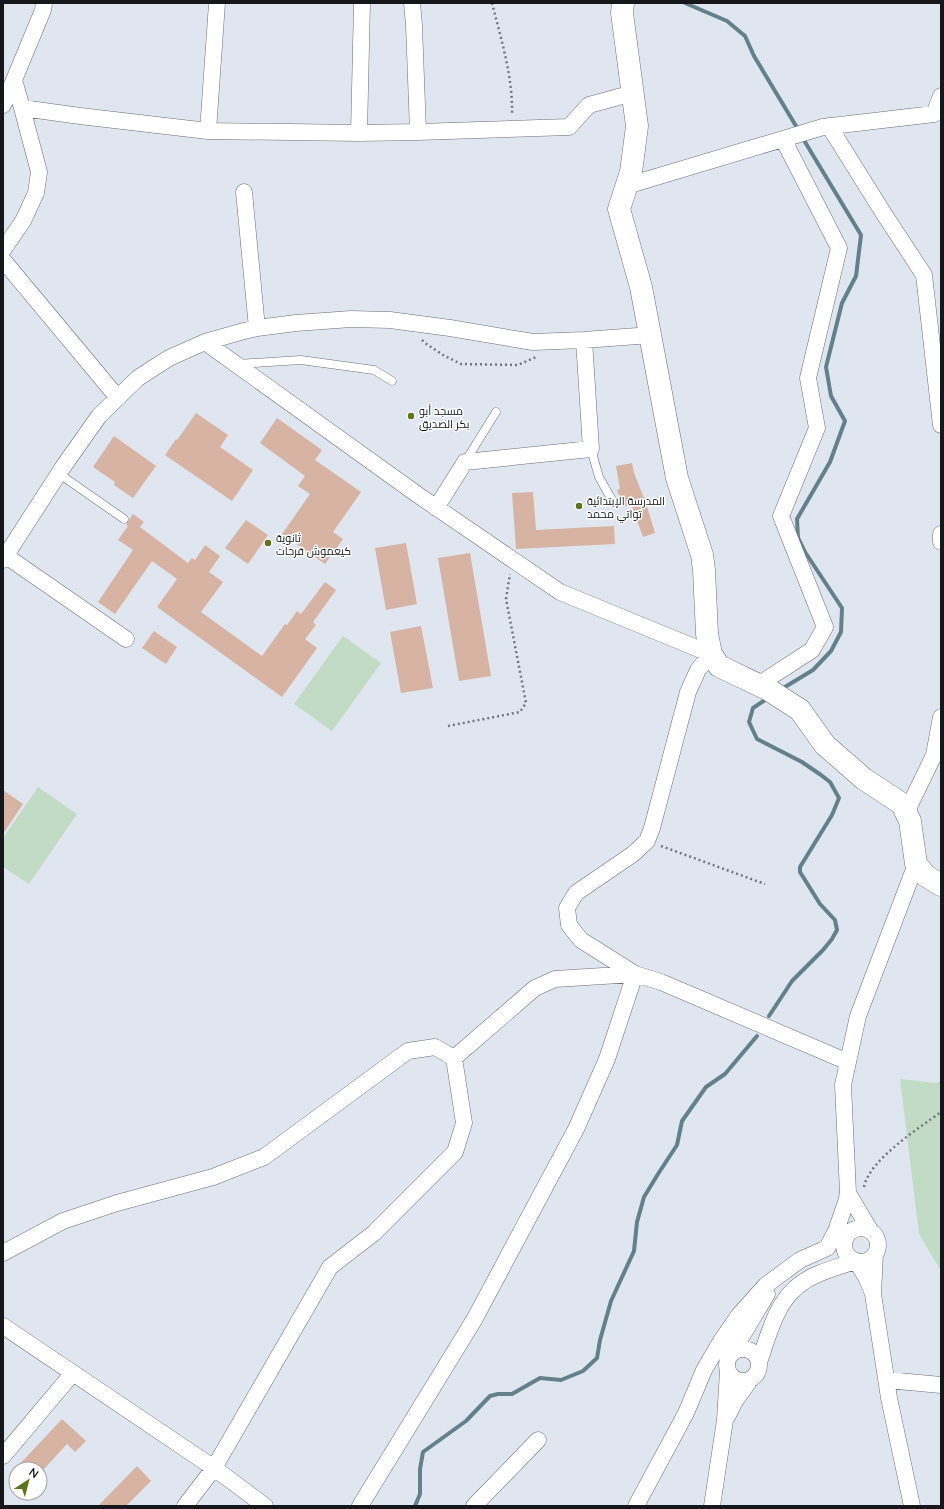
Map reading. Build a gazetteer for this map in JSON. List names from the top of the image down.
{
  "places": ["مسجد أبو بكر الصديق", "المدرسة الإبتدائية تواتي محمد", "ثانوية كيعموش فرحات"],
  "north": "top right"
}
